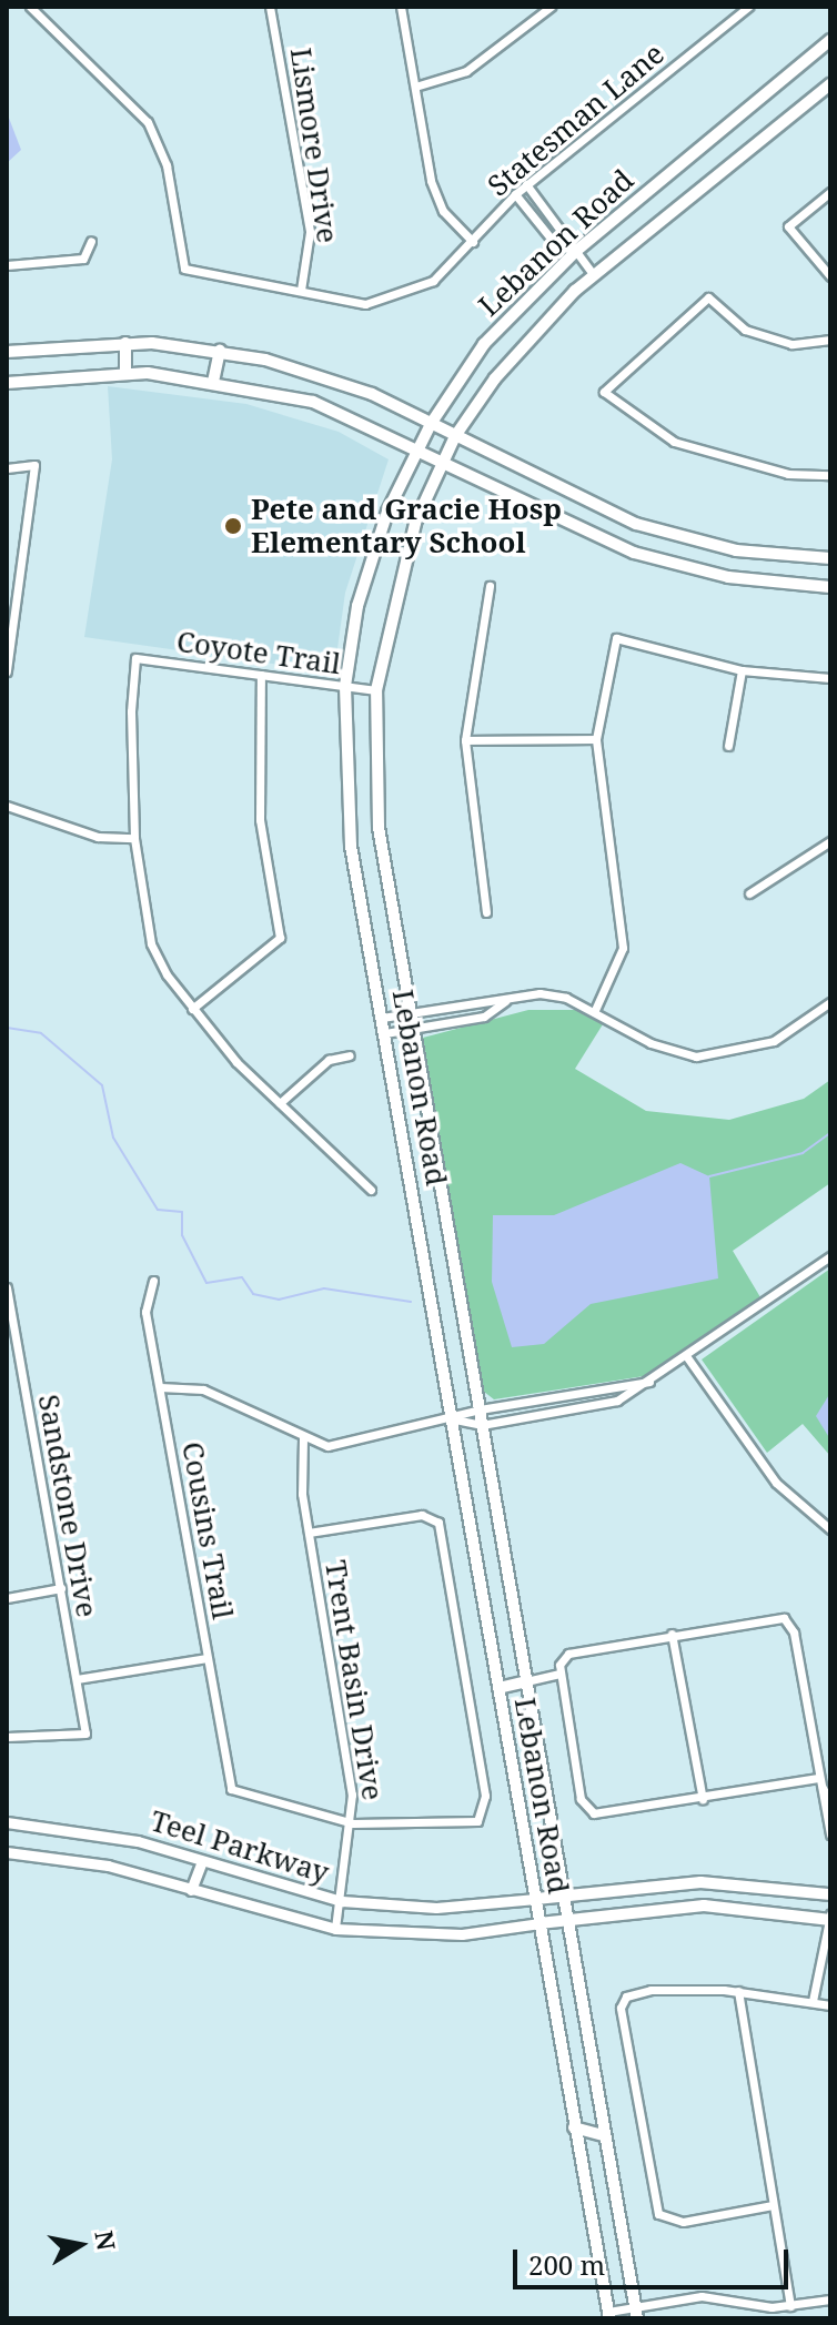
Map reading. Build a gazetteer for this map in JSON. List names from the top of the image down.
{
  "streets": {
    "main road": ["Lebanon Road", "Teel Parkway"],
    "street": [
      "Statesman Lane",
      "Lismore Drive",
      "Coyote Trail",
      "Sandstone Drive",
      "Cousins Trail",
      "Trent Basin Drive"
    ]
  },
  "crossings": [
    ["Statesman Lane", "Lismore Drive"],
    ["Lebanon Road", "Coyote Trail"],
    ["Lebanon Road", "Teel Parkway"],
    ["Cousins Trail", "Trent Basin Drive"],
    ["Trent Basin Drive", "Teel Parkway"]
  ],
  "places": ["Pete and Gracie Hosp Elementary School"],
  "scale_bar": "200 m",
  "north": "right"
}
